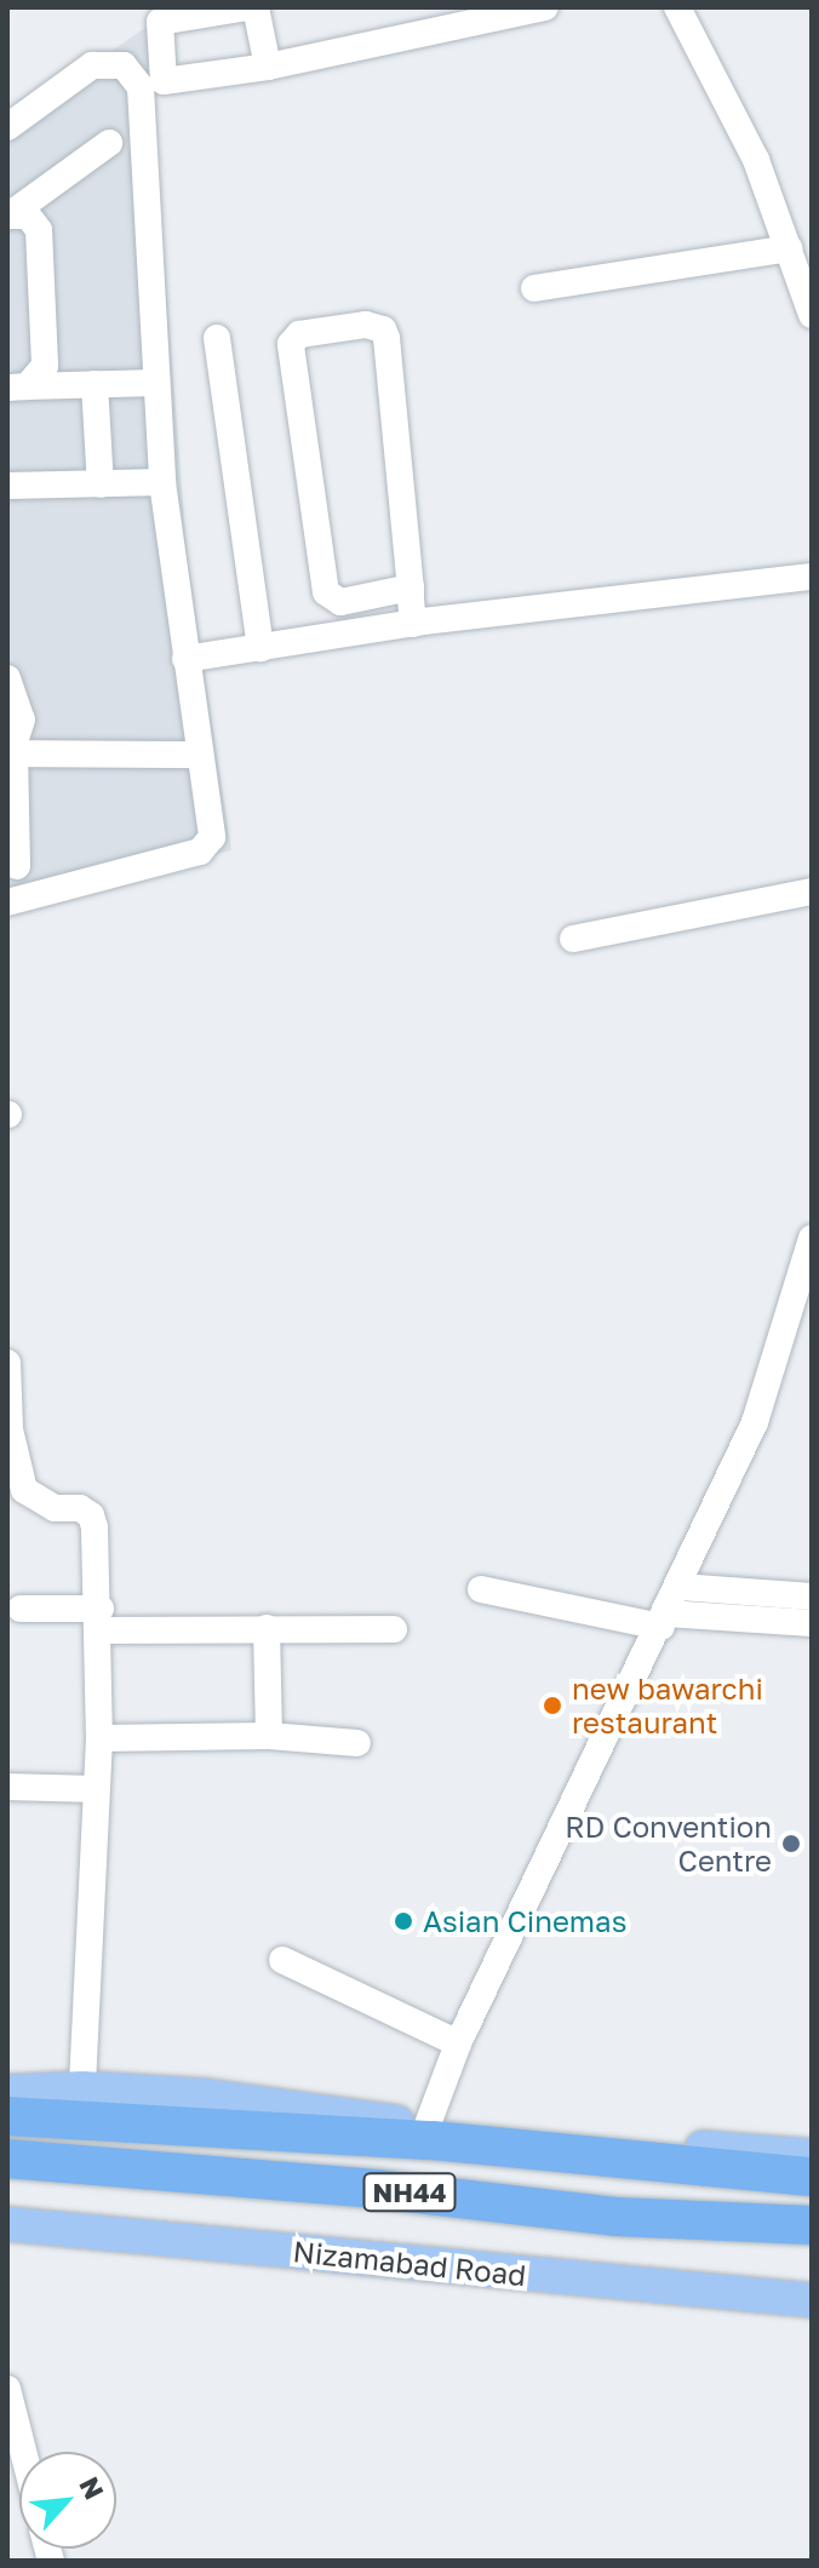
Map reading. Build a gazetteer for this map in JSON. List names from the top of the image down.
{
  "streets": {
    "highway": ["NH44"],
    "main road": ["Nizamabad Road"]
  },
  "places": ["new bawarchi restaurant", "RD Convention Centre", "Asian Cinemas"],
  "north": "top right"
}
